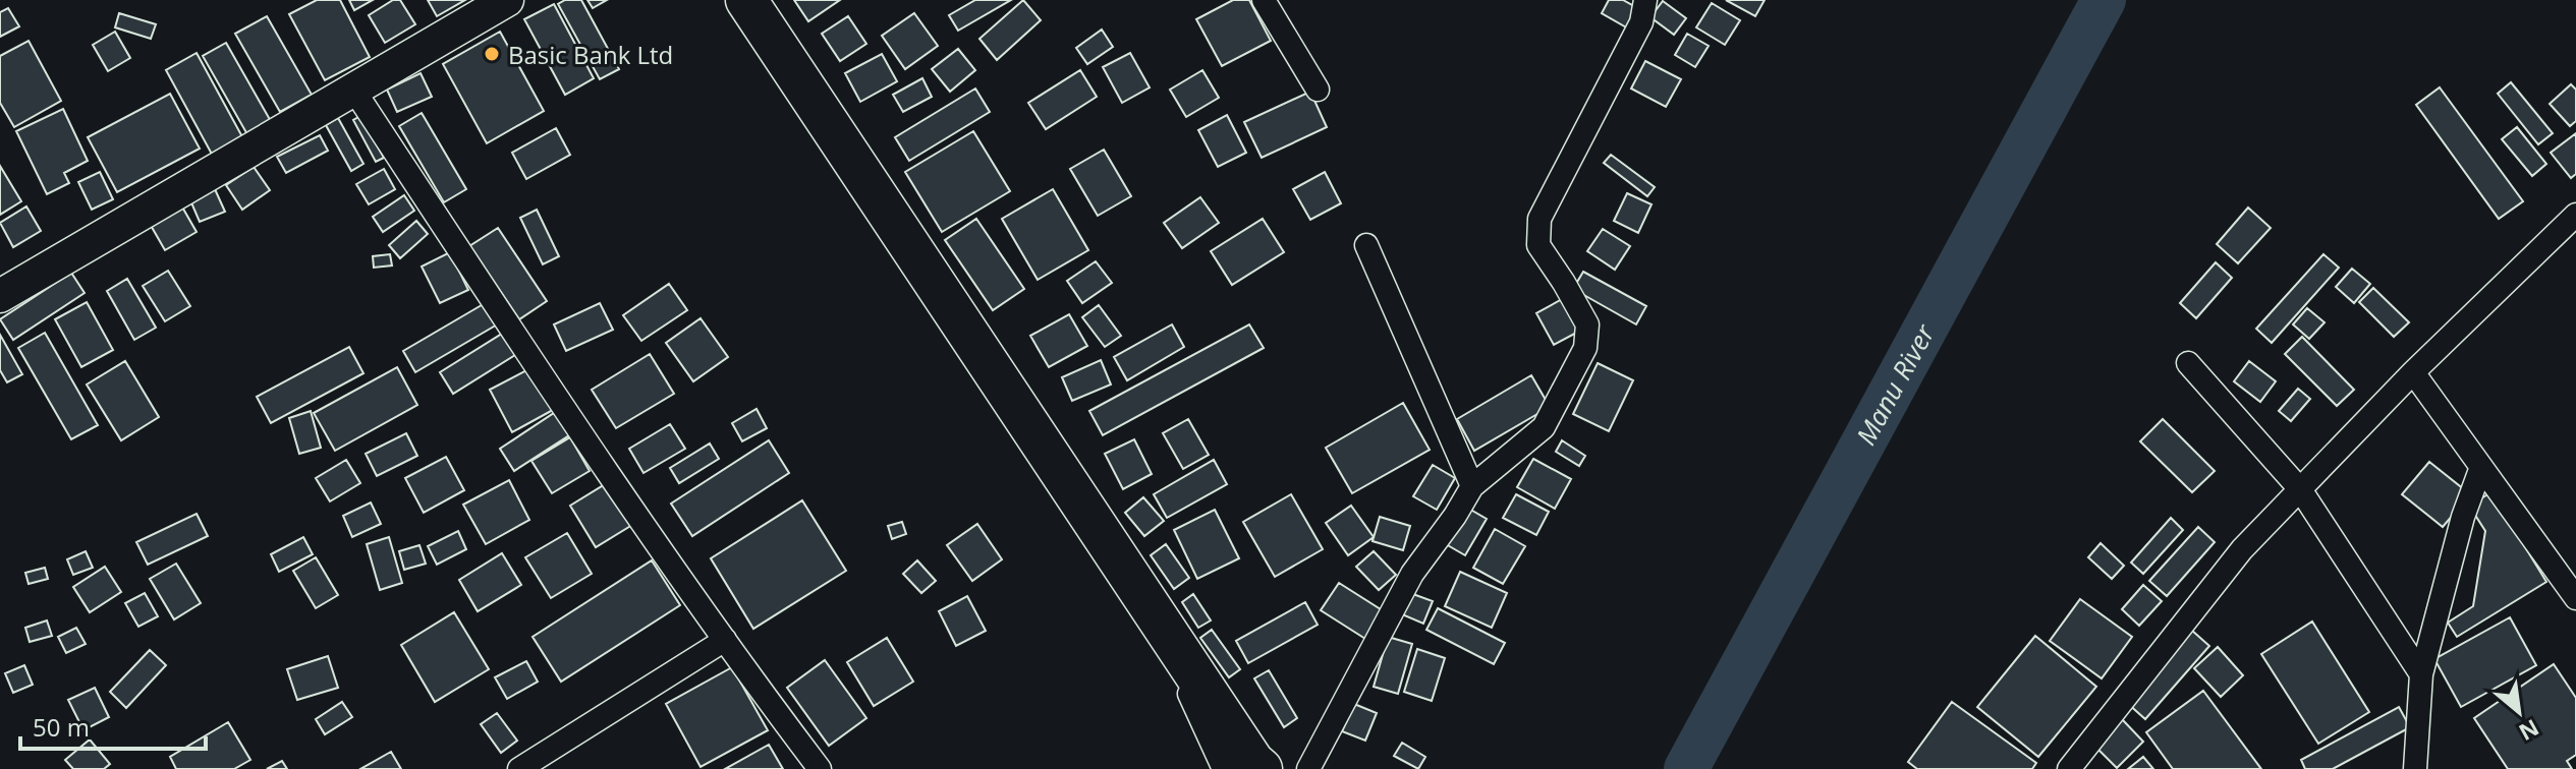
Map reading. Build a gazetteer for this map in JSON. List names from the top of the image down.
{
  "water": ["Manu River"],
  "places": ["Basic Bank Ltd"],
  "scale_bar": "50 m",
  "north": "bottom right"
}
